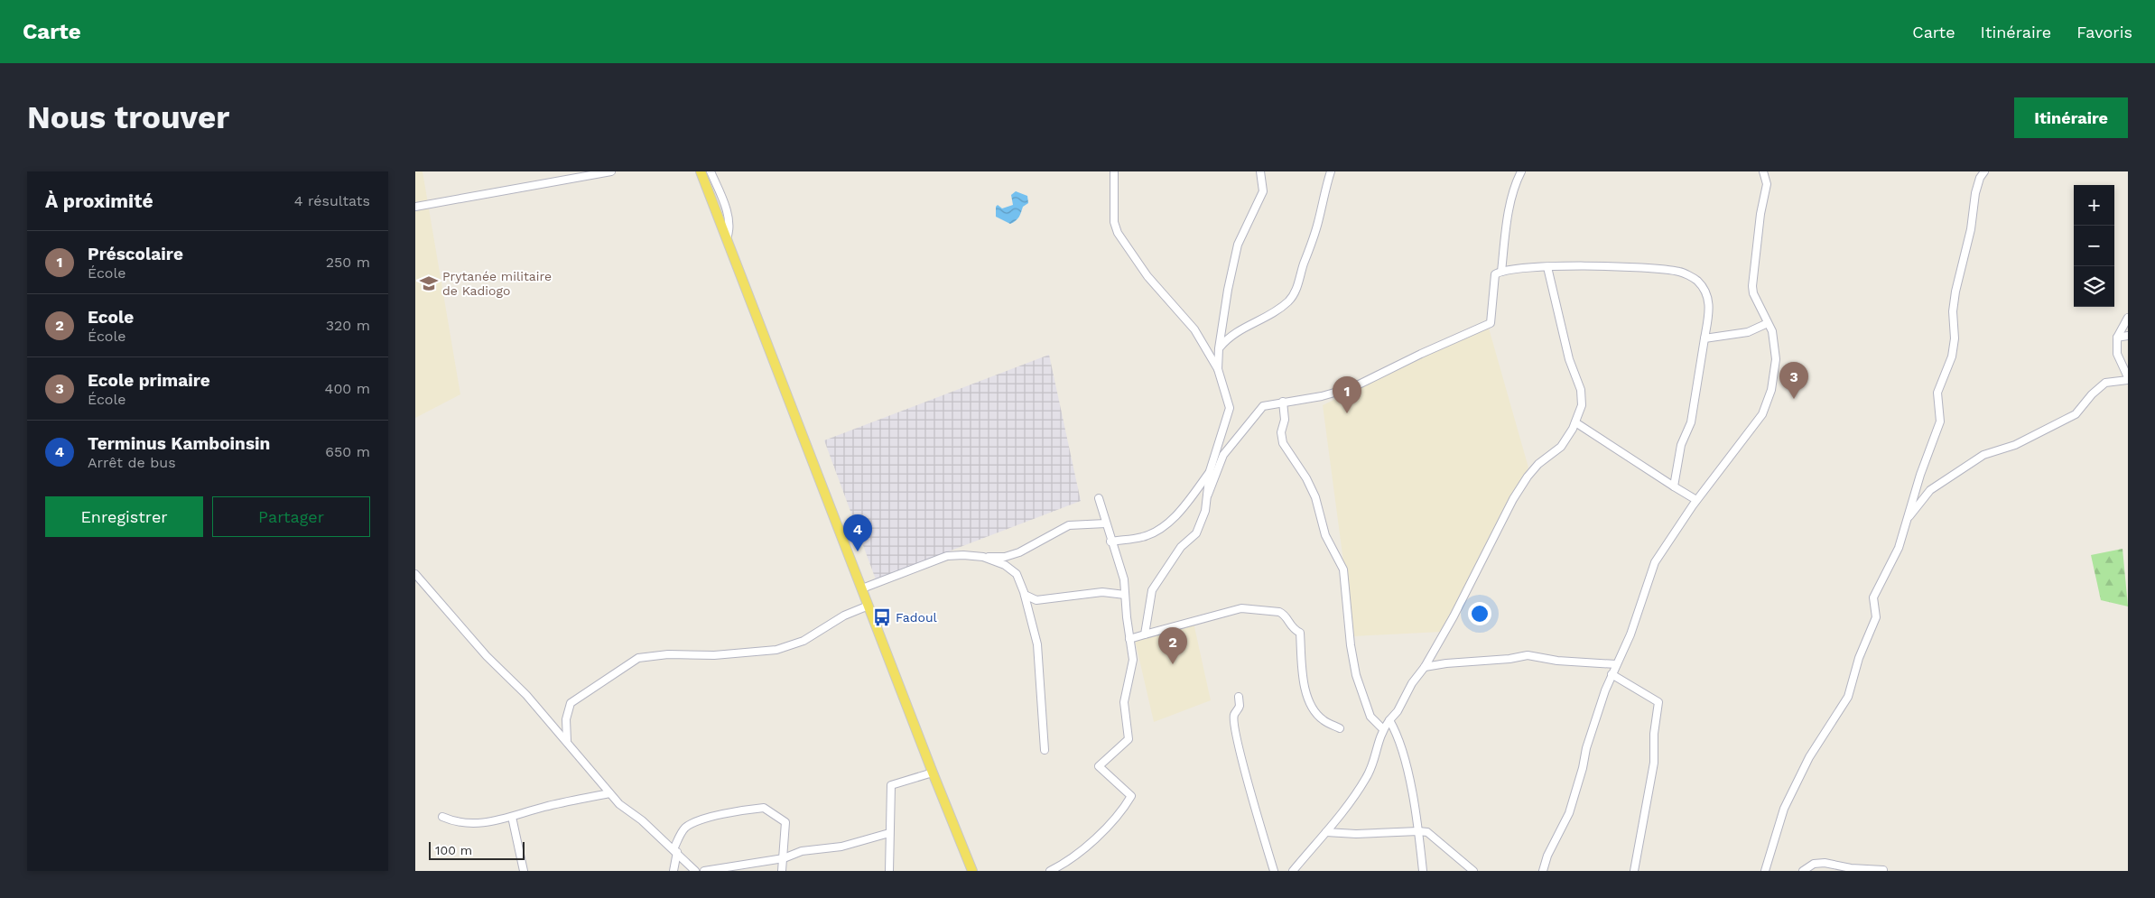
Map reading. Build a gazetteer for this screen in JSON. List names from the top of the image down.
{
  "places": {
    "school or university": ["Prytanée militaire de Kadiogo"],
    "bus stop": ["Fadoul"]
  },
  "scale_bar": "100 m",
  "page": {
    "header": "Carte",
    "nav": ["Carte", "Itinéraire", "Favoris"],
    "buttons": [
      "Itinéraire",
      ["Enregistrer", "Partager"]
    ],
    "title": "Nous trouver",
    "heading": ["À proximité", "4 résultats"],
    "map_buttons": ["+", "−"],
    "list": [
      {
        "mark": "1",
        "name": "Préscolaire",
        "note": "École",
        "value": "250 m"
      },
      {
        "mark": "2",
        "name": "Ecole",
        "note": "École",
        "value": "320 m"
      },
      {
        "mark": "3",
        "name": "Ecole primaire",
        "note": "École",
        "value": "400 m"
      },
      {
        "mark": "4",
        "name": "Terminus Kamboinsin",
        "note": "Arrêt de bus",
        "value": "650 m"
      }
    ],
    "pins": [
      "3",
      "1",
      "4",
      "2"
    ],
    "scale": "100 m"
  }
}
